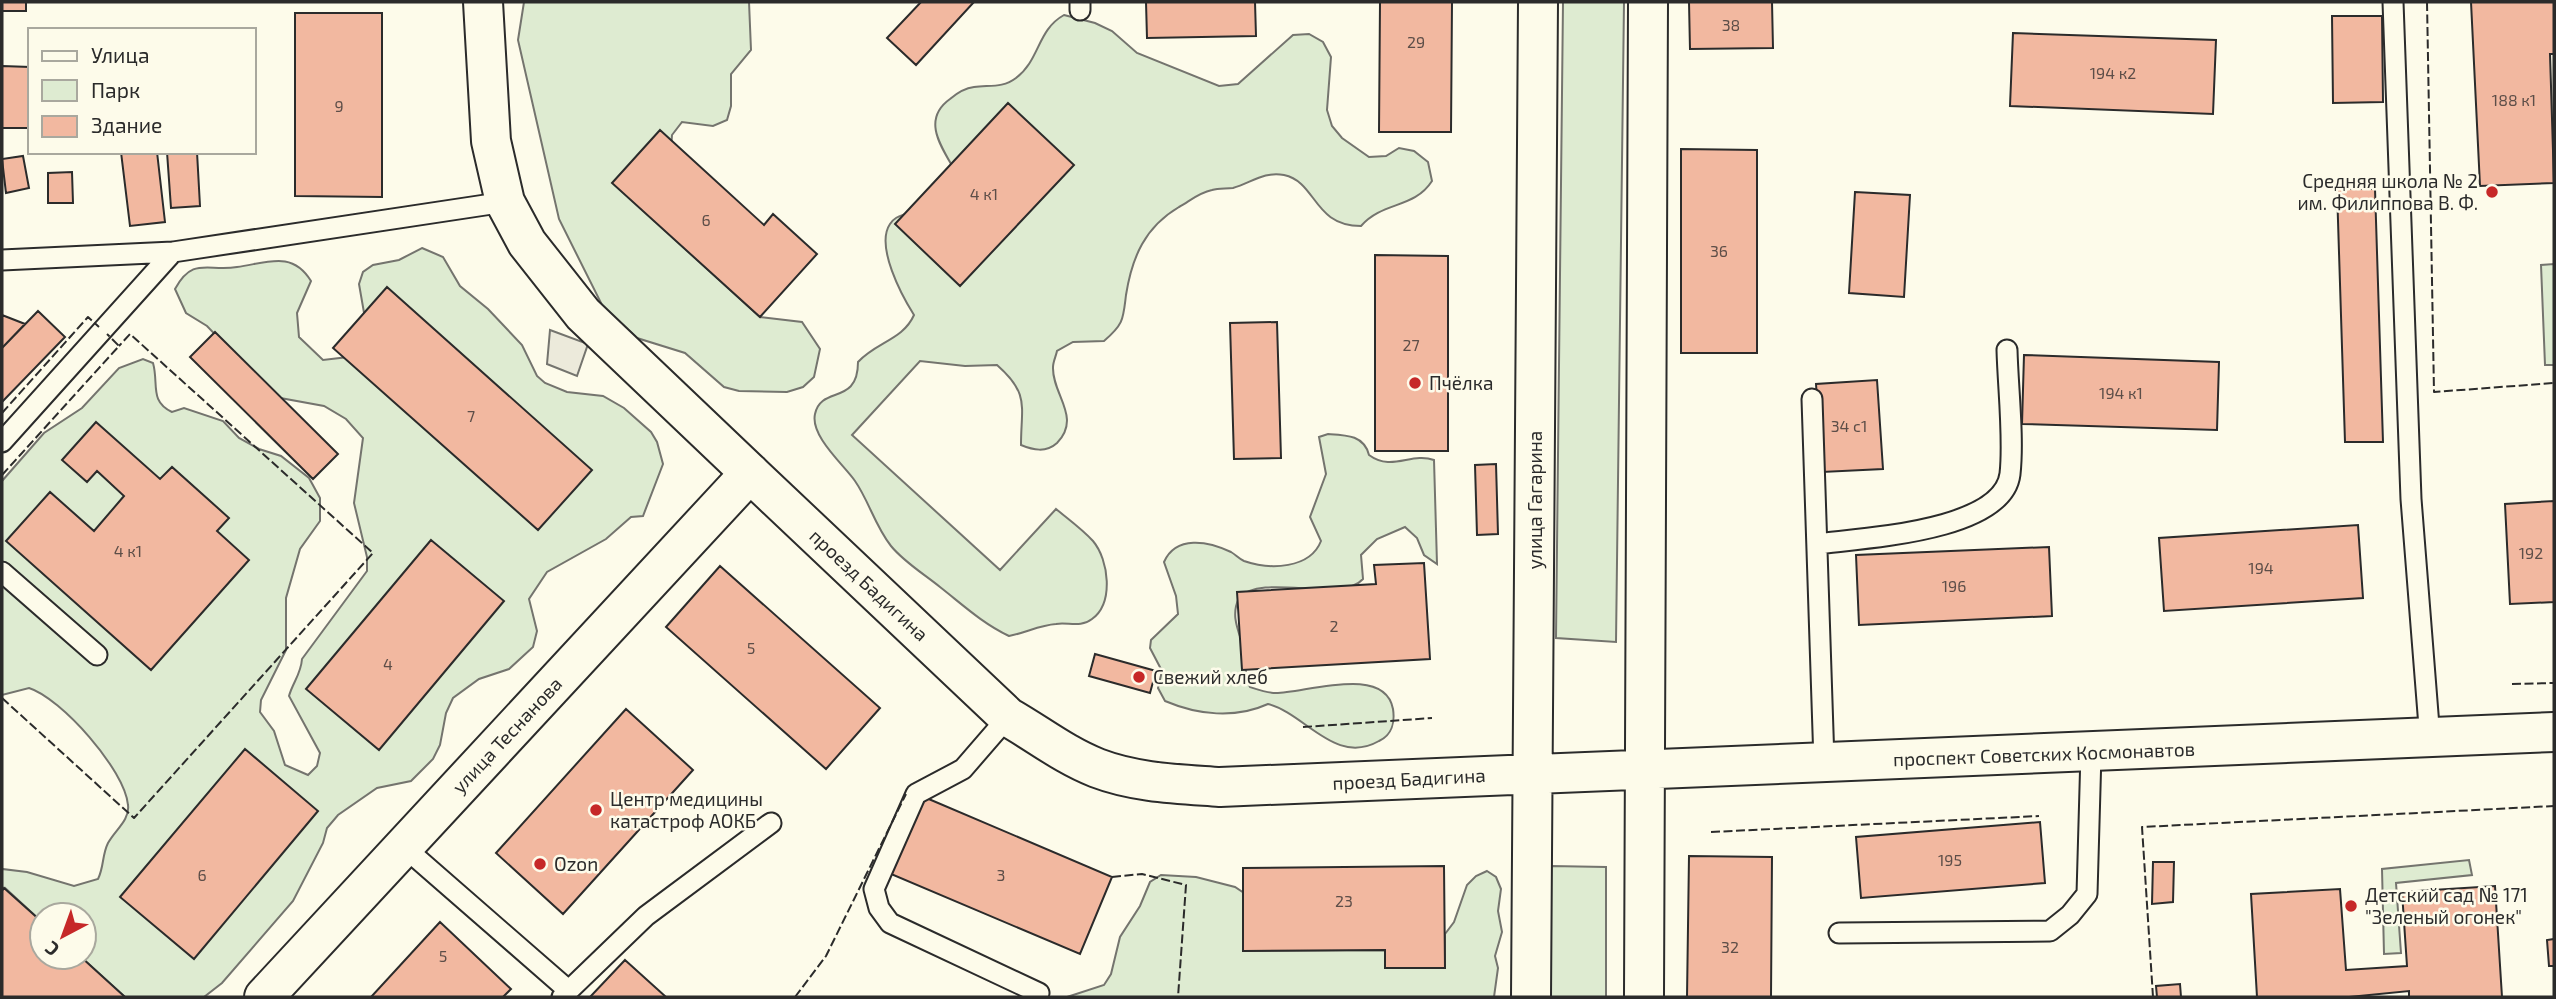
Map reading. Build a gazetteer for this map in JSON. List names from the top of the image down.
{
  "streets": {
    "main road": [
      "улица Гагарина",
      "проезд Бадигина",
      "улица Теснанова",
      "проспект Советских Космонавтов"
    ]
  },
  "crossings": [
    ["улица Гагарина", "проезд Бадигина"],
    ["улица Гагарина", "проспект Советских Космонавтов"],
    ["проезд Бадигина", "улица Теснанова"],
    ["проезд Бадигина", "проспект Советских Космонавтов"]
  ],
  "places": [
    "Средняя школа № 2 им. Филиппова В. Ф.",
    "Пчёлка",
    "Свежий хлеб",
    "Центр медицины катастроф АОКБ",
    "Ozon",
    "Детский сад № 171 \"Зеленый огонек\""
  ],
  "house_numbers": [
    "38",
    "29",
    "194 к2",
    "188 к1",
    "9",
    "4 к1",
    "6",
    "36",
    "27",
    "194 к1",
    "7",
    "34 с1",
    "4 к1",
    "192",
    "194",
    "196",
    "2",
    "5",
    "4",
    "195",
    "6",
    "3",
    "23",
    "32",
    "5"
  ],
  "legend": ["Улица", "Парк", "Здание"],
  "north": "bottom left"
}
